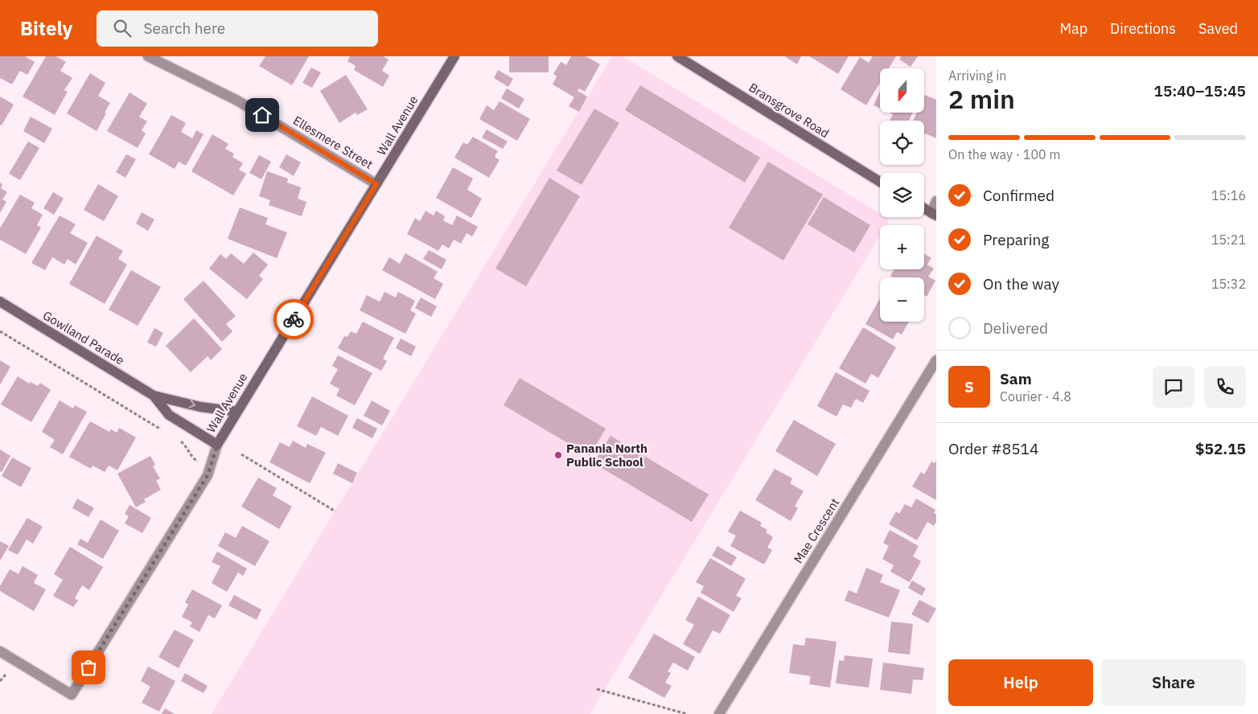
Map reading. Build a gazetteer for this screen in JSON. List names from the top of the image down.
{
  "streets": {
    "street": [
      "Bransgrove Road",
      "Wall Avenue",
      "Ellesmere Street",
      "Gowlland Parade",
      "Mae Crescent"
    ]
  },
  "crossings": [
    ["Wall Avenue", "Ellesmere Street"],
    ["Wall Avenue", "Gowlland Parade"]
  ],
  "places": ["Panania North Public School"],
  "north": "bottom",
  "page": {
    "header": "Bitely",
    "search": "Search here",
    "nav": ["Map", "Directions", "Saved"],
    "heading": ["2 min", "Arriving in", "15:40–15:45"],
    "panel": [
      "Sam",
      "Courier · 4.8",
      "Order #8514",
      "$52.15"
    ],
    "map_buttons": ["+", "−"],
    "bar": "On the way · 100 m",
    "list": [
      ["Confirmed", "15:16"],
      ["Preparing", "15:21"],
      ["On the way", "15:32"],
      "Delivered"
    ],
    "round": "S",
    "buttons": ["Help", "Share"]
  }
}
